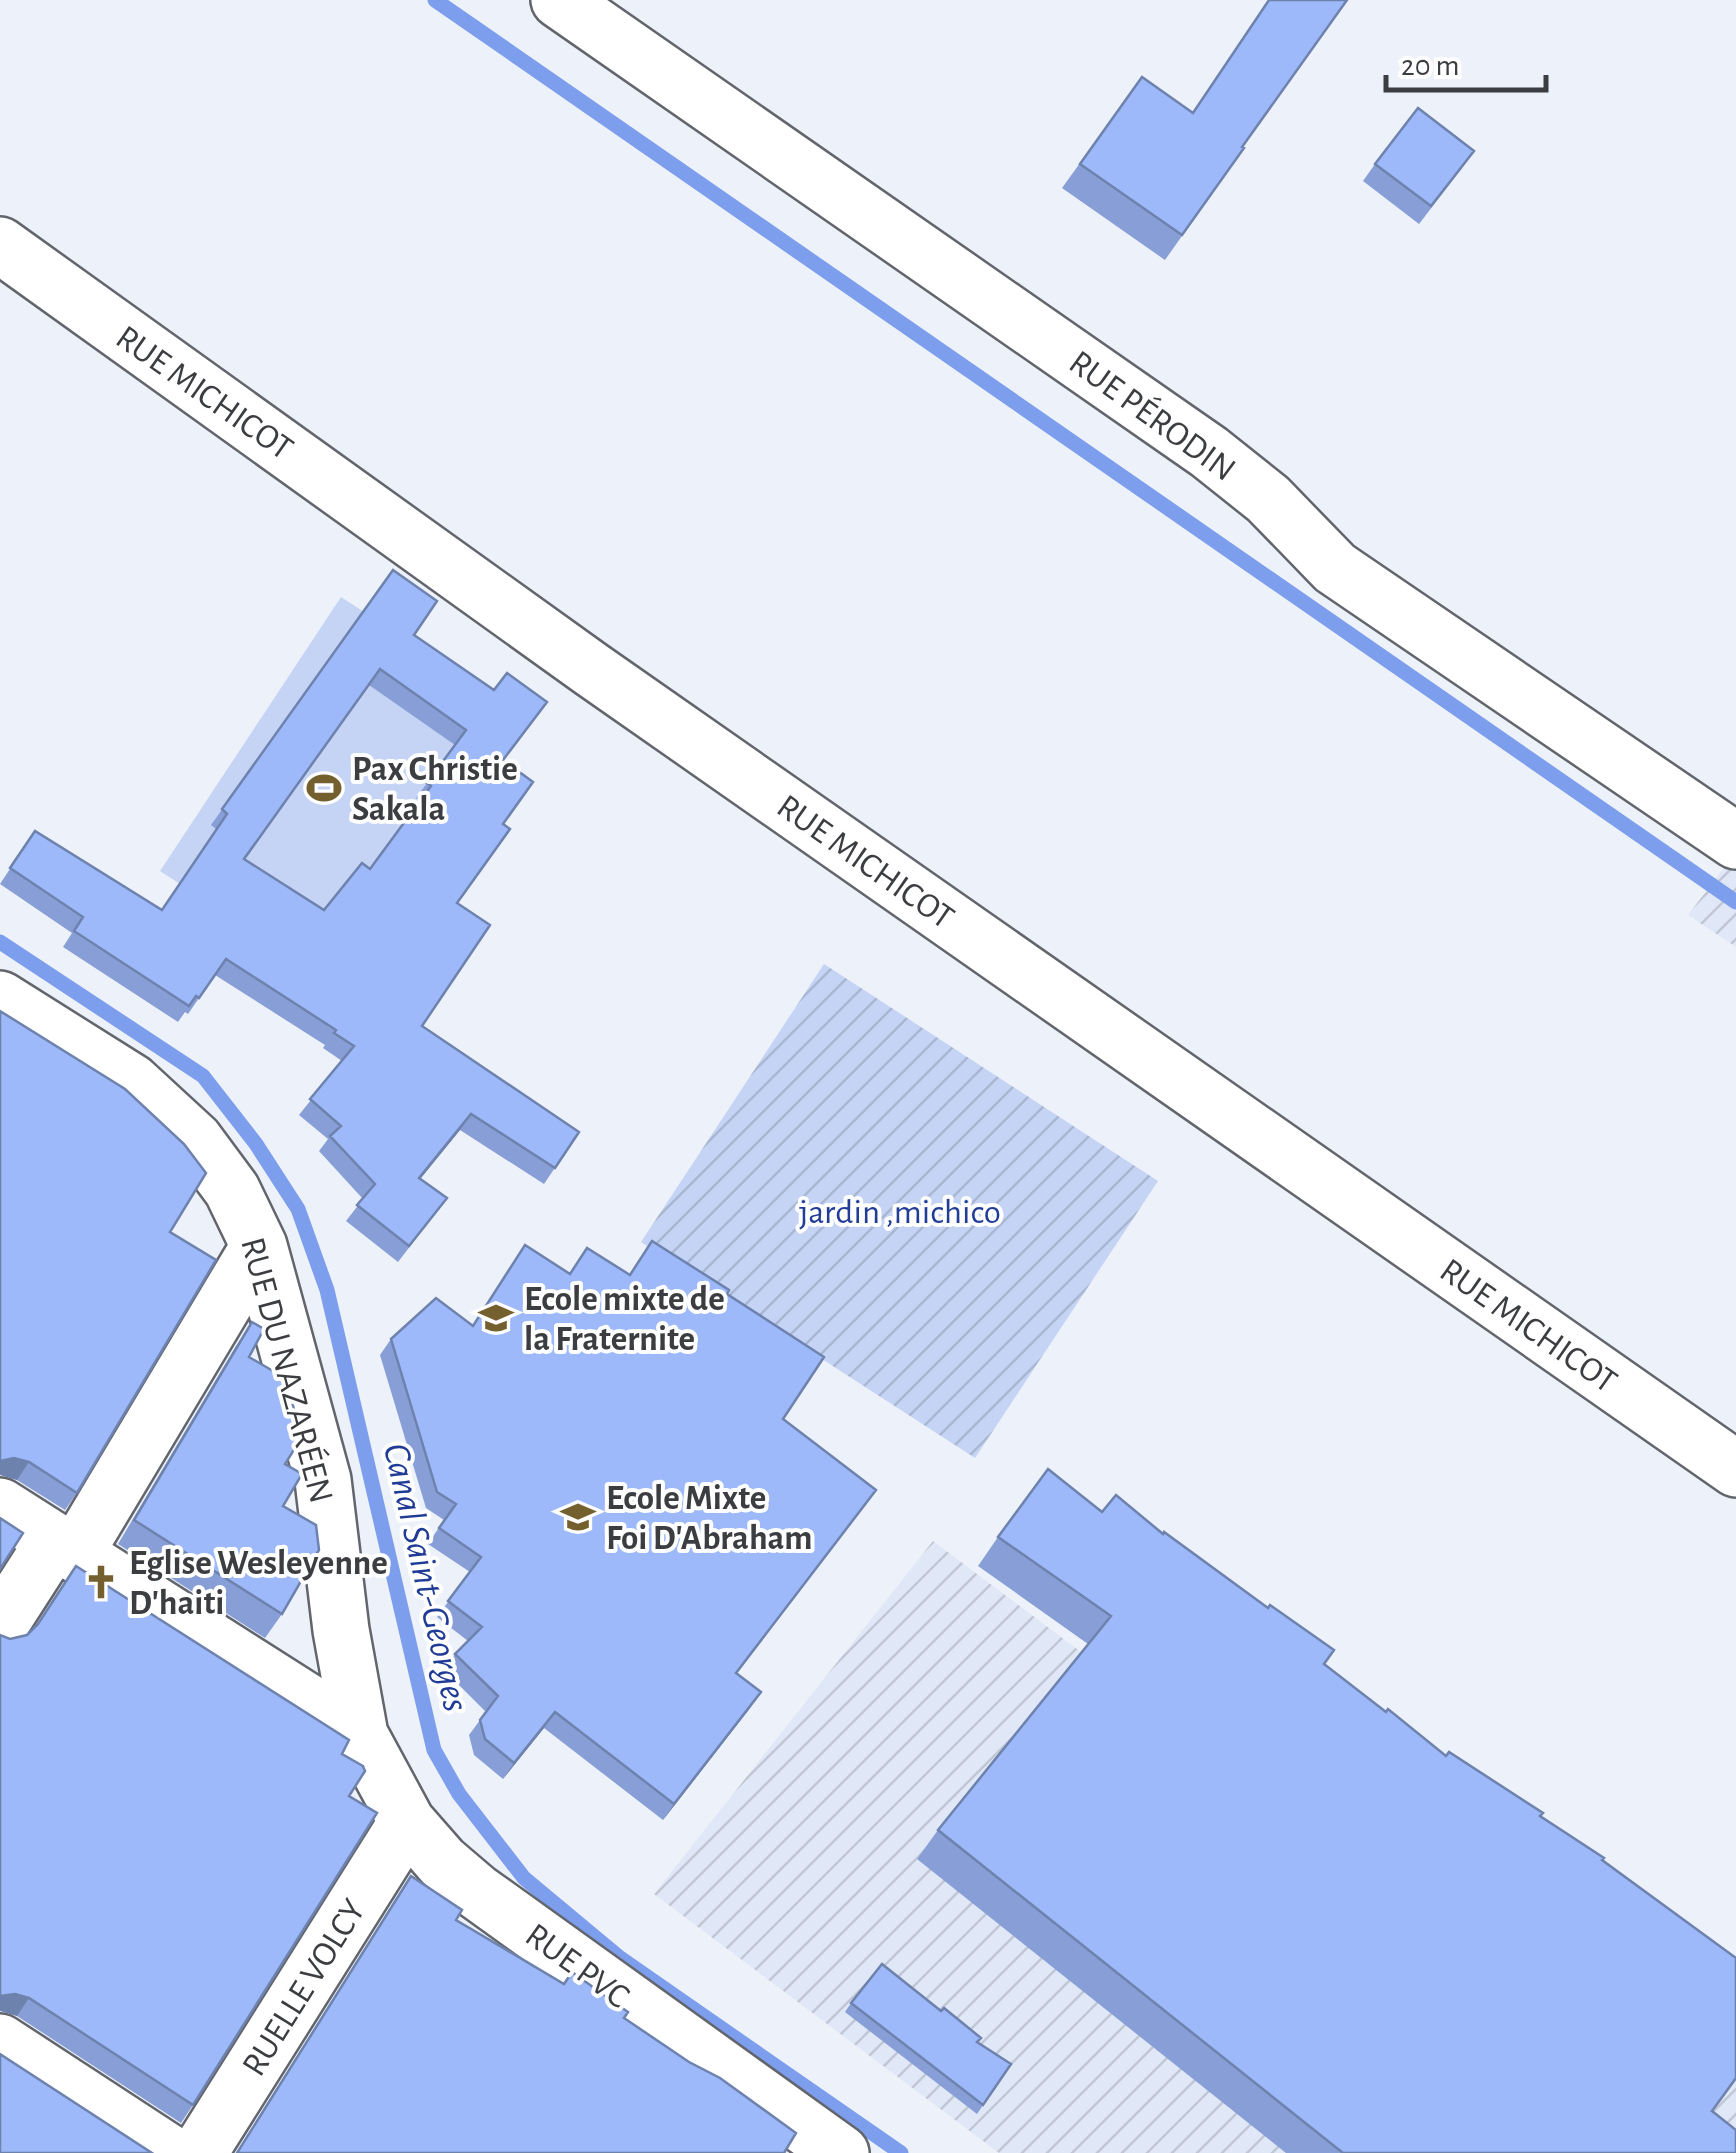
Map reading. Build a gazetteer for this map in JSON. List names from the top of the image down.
{
  "streets": {
    "street": [
      "RUE MICHICOT",
      "RUE PÉRODIN",
      "RUE DU NAZARÉEN",
      "RUE PVC",
      "RUELLE VOLCY"
    ]
  },
  "crossings": [
    ["RUE DU NAZARÉEN", "RUE PVC"],
    ["RUE PVC", "RUELLE VOLCY"]
  ],
  "water": ["Canal Saint-Georges"],
  "parks": ["jardin ,michico"],
  "places": {
    "sports": ["Pax Christie Sakala"],
    "school or university": ["Ecole mixte de la Fraternite", "Ecole Mixte Foi D'Abraham"],
    "church": ["Eglise Wesleyenne D'haiti"]
  },
  "scale_bar": "20 m"
}
